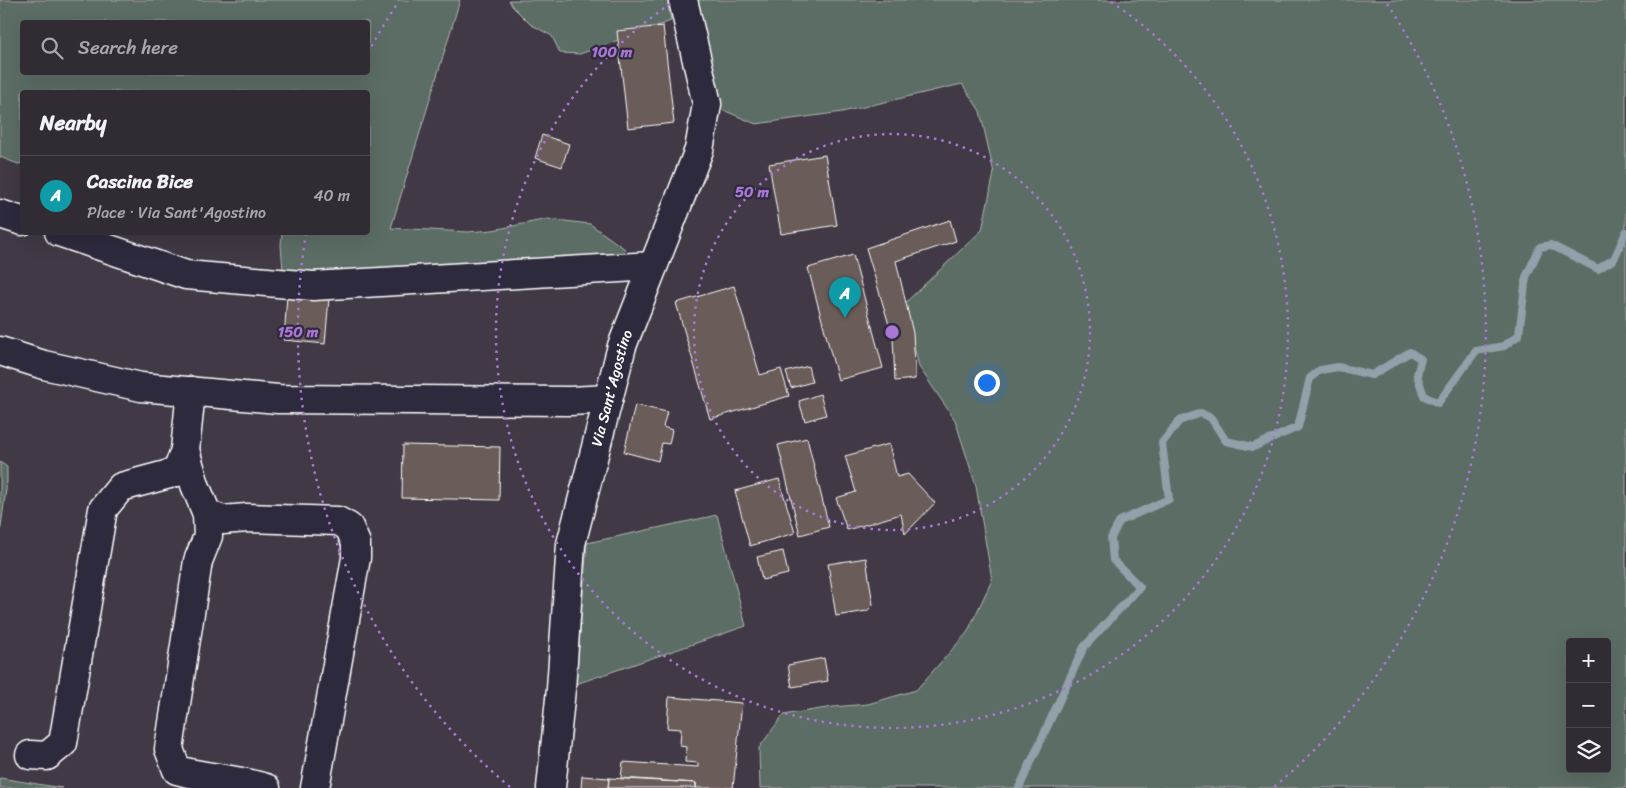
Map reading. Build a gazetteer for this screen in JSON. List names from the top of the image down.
{
  "streets": {
    "street": ["Via Sant'Agostino"]
  },
  "page": {
    "search": "Search here",
    "heading": "Nearby",
    "list": [
      {
        "mark": "A",
        "name": "Cascina Bice",
        "note": "Place · Via Sant'Agostino",
        "value": "40 m"
      }
    ],
    "pins": "A",
    "map_buttons": ["+", "−"]
  },
  "rings": ["100 m", "50 m", "150 m"]
}
